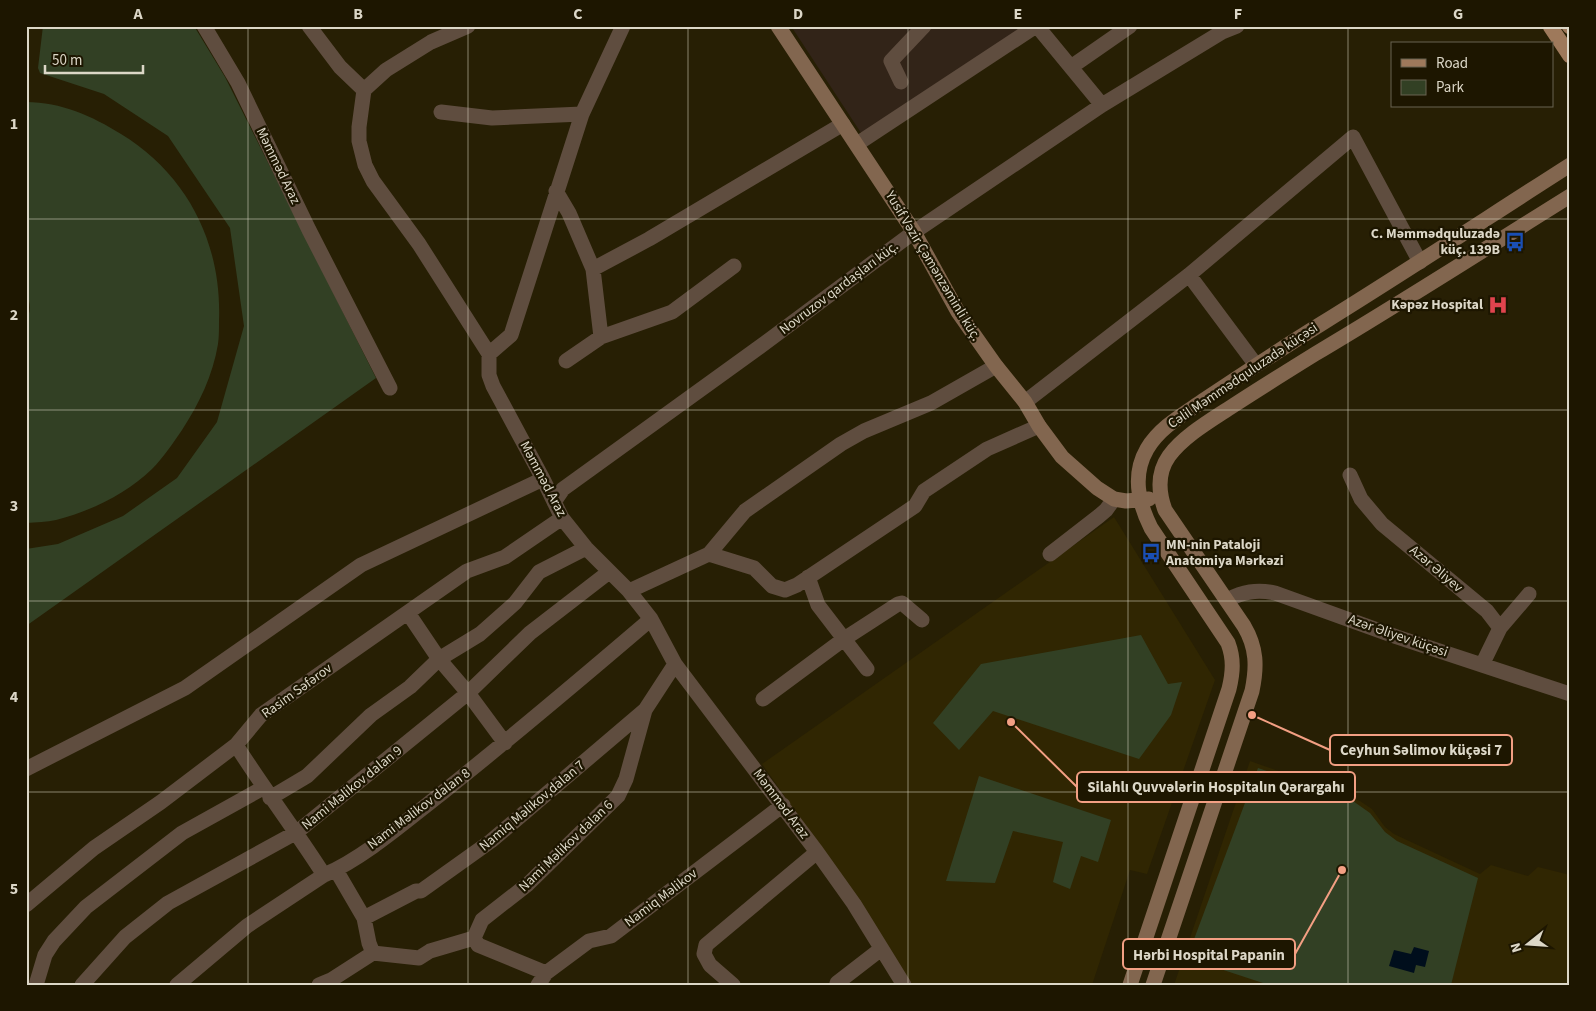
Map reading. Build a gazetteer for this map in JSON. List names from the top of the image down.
{
  "streets": {
    "main road": ["Yusif Vəzir Çəmənzəminli küç.", "Cəlil Məmmədquluzadə küçəsi"],
    "street": [
      "Məmməd Araz",
      "Novruzov qardaşları küç.",
      "Azər Əliyev",
      "Azər Əliyev küçəsi",
      "Rasim Səfərov",
      "Nami Məlikov dalan 9",
      "Namiq Məlikov,dalan 7",
      "Nami Məlikov dalan 8",
      "Nami Məlikov dalan 6",
      "Namiq Məlikov"
    ]
  },
  "crossings": [
    ["Məmməd Araz", "Novruzov qardaşları küç."],
    ["Məmməd Araz", "Rasim Səfərov"],
    ["Məmməd Araz", "Nami Məlikov dalan 9"],
    ["Məmməd Araz", "Namiq Məlikov,dalan 7"],
    ["Məmməd Araz", "Nami Məlikov dalan 8"],
    ["Məmməd Araz", "Namiq Məlikov"],
    ["Yusif Vəzir Çəmənzəminli küç.", "Novruzov qardaşları küç."],
    ["Yusif Vəzir Çəmənzəminli küç.", "Cəlil Məmmədquluzadə küçəsi"],
    ["Namiq Məlikov,dalan 7", "Nami Məlikov dalan 6"]
  ],
  "places": {
    "bus stop": ["C. Məmmədquluzadə küç. 139B", "MN-nin Pataloji Anatomiya Mərkəzi"],
    "hospital": ["Kəpəz Hospital"],
    "other": ["Ceyhun Səlimov küçəsi 7", "Silahlı Quvvələrin Hospitalın Qərargahı", "Hərbi Hospital Papanin"]
  },
  "legend": ["Road", "Park"],
  "scale_bar": "50 m",
  "north": "left",
  "grid": {
    "columns": [
      "A",
      "B",
      "C",
      "D",
      "E",
      "F",
      "G"
    ],
    "rows": [
      "1",
      "2",
      "3",
      "4",
      "5"
    ]
  }
}
